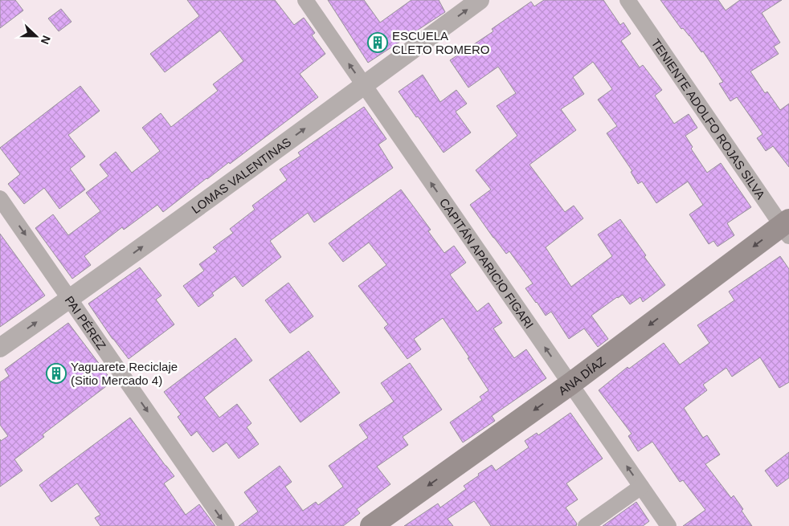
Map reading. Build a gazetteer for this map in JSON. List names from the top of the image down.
{
  "streets": {
    "main road": ["ANA DÍAZ"],
    "street": [
      "TENIENTE ADOLFO ROJAS SILVA",
      "LOMAS VALENTINAS",
      "CAPITÁN APARICIO FIGARI",
      "PAI PÉREZ"
    ]
  },
  "crossings": [
    ["TENIENTE ADOLFO ROJAS SILVA", "ANA DÍAZ"],
    ["LOMAS VALENTINAS", "CAPITÁN APARICIO FIGARI"],
    ["LOMAS VALENTINAS", "PAI PÉREZ"],
    ["CAPITÁN APARICIO FIGARI", "ANA DÍAZ"]
  ],
  "one_way": [
    "LOMAS VALENTINAS",
    "CAPITÁN APARICIO FIGARI",
    "PAI PÉREZ",
    "ANA DÍAZ"
  ],
  "places": {
    "building": ["ESCUELA CLETO ROMERO", "Yaguarete Reciclaje (Sitio Mercado 4)"]
  },
  "north": "right"
}
